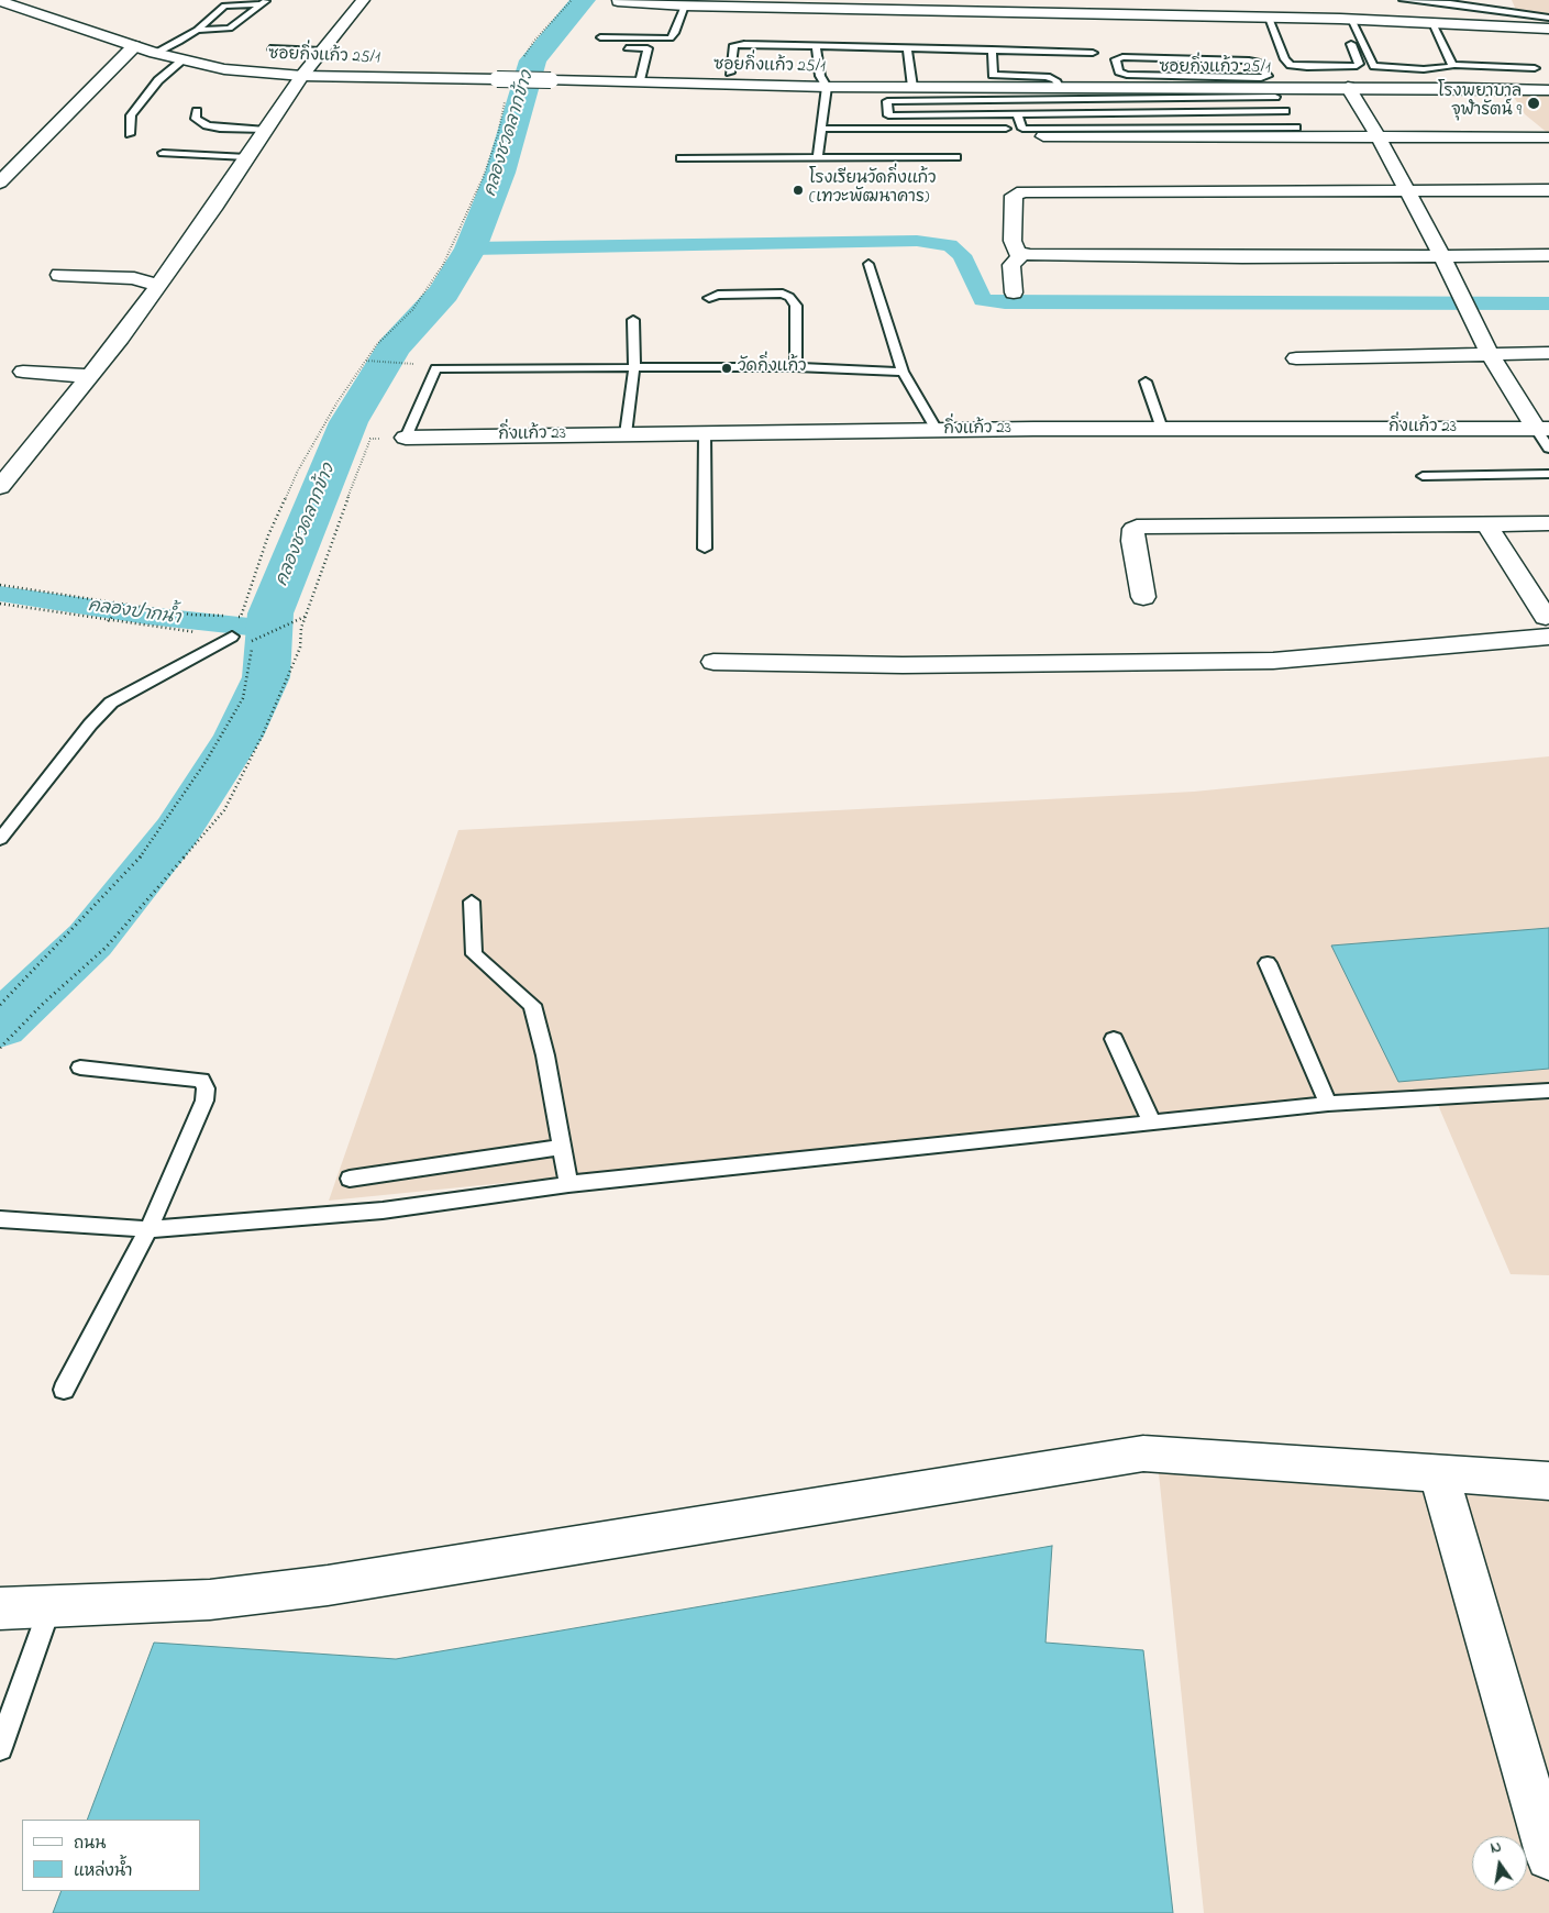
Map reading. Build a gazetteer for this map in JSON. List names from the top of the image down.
{
  "streets": {
    "street": ["ซอยกิ่งแก้ว 25/1", "กิ่งแก้ว 23"]
  },
  "water": ["คลองชวดลากข้าว", "คลองปากน้ำ"],
  "places": ["โรงพยาบาล จุฬารัตน์ 9", "โรงเรียนวัดกิ่งแก้ว (เทวะพัฒนาคาร)", "วัดกิ่งแก้ว"],
  "legend": ["ถนน", "แหล่งน้ำ"],
  "north": "top"
}
